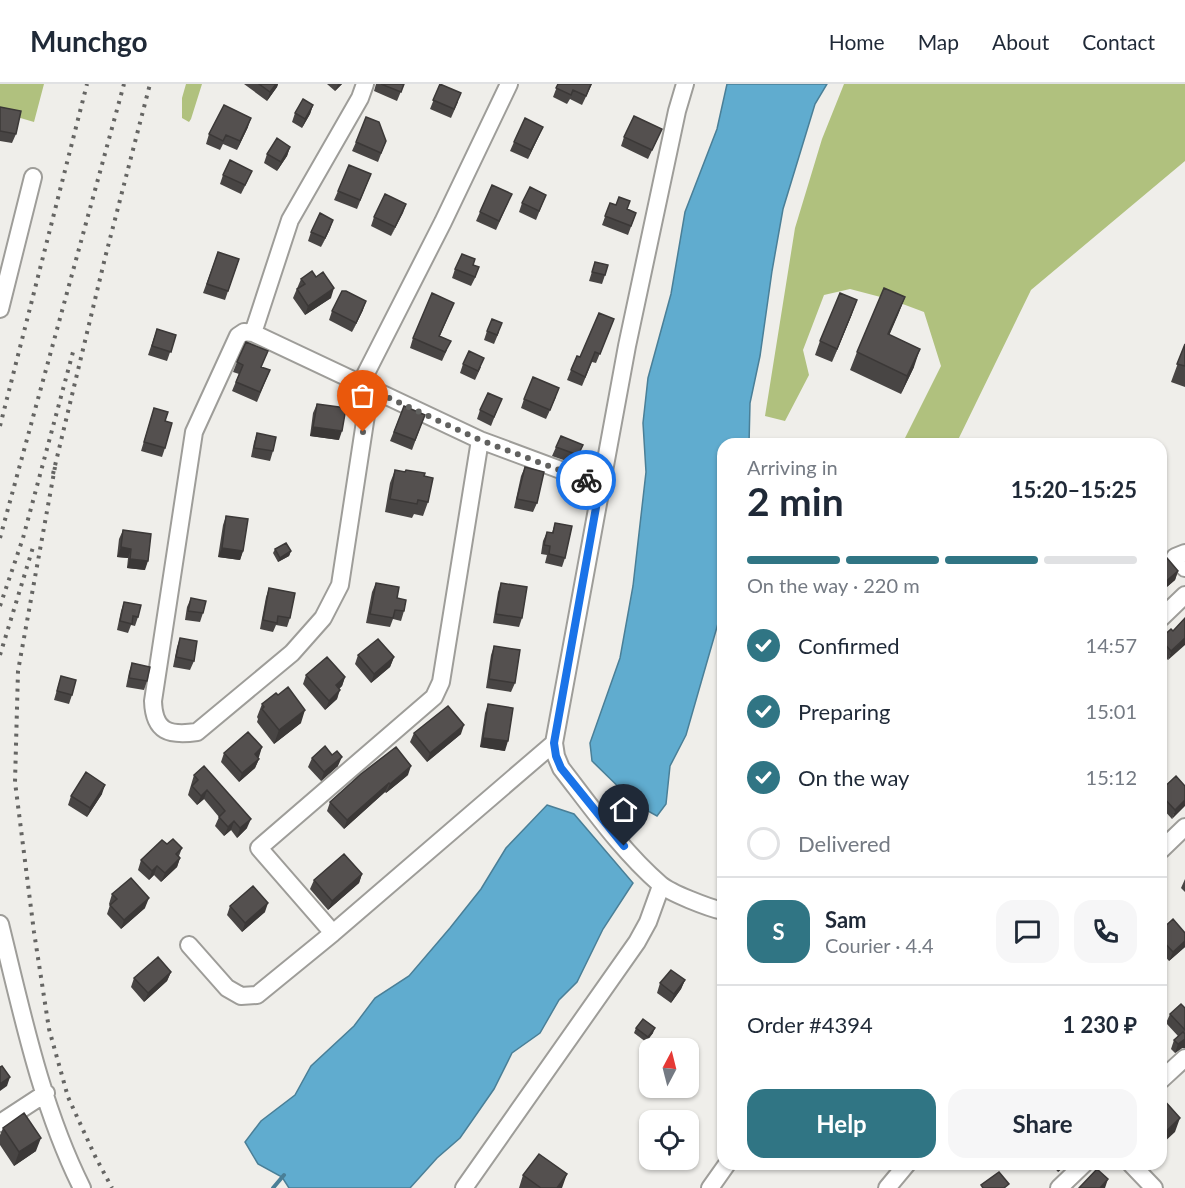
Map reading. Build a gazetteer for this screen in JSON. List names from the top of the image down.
{
  "north": "top",
  "page": {
    "header": "Munchgo",
    "nav": [
      "Home",
      "Map",
      "About",
      "Contact"
    ],
    "heading": ["2 min", "Arriving in", "15:20–15:25"],
    "panel": [
      "Sam",
      "Courier · 4.4",
      "Order #4394",
      "1 230 ₽"
    ],
    "bar": "On the way · 220 m",
    "list": [
      ["Confirmed", "14:57"],
      ["Preparing", "15:01"],
      ["On the way", "15:12"],
      "Delivered"
    ],
    "round": "S",
    "buttons": ["Help", "Share"]
  }
}
